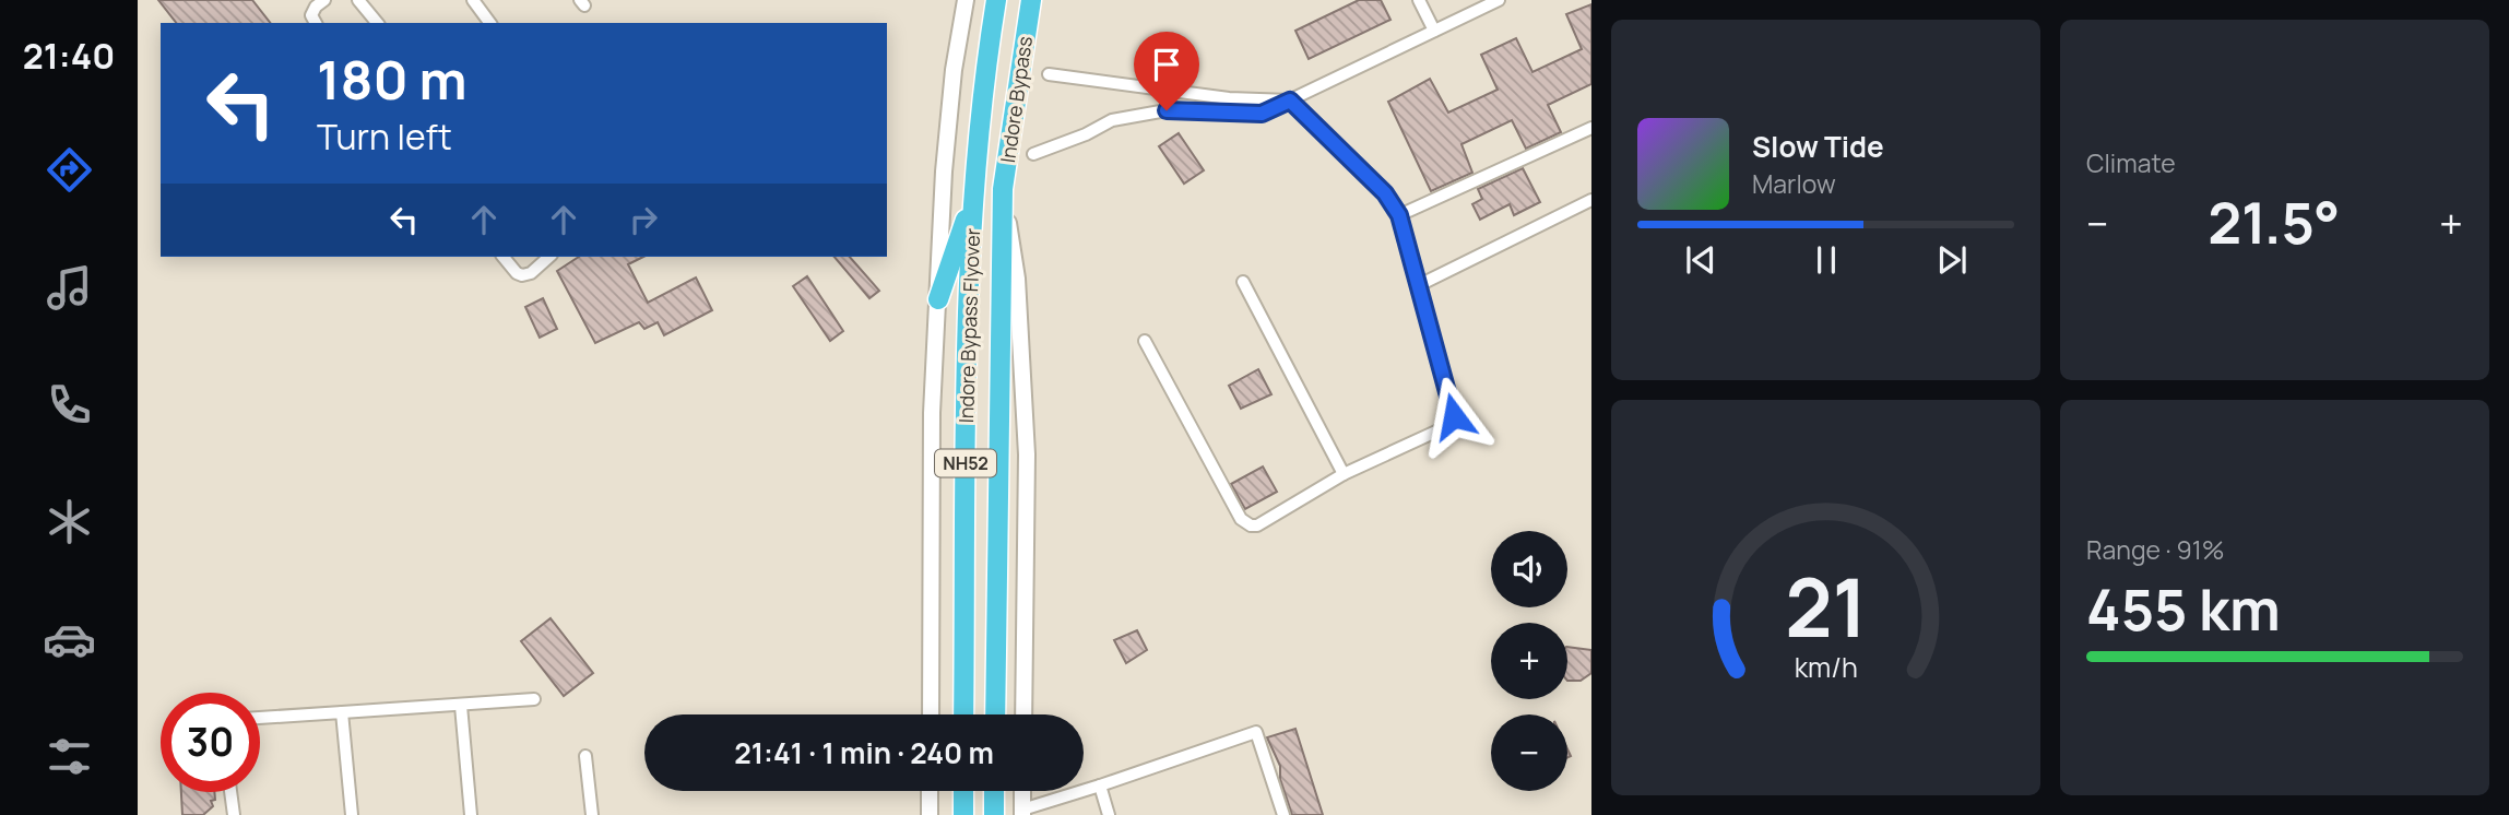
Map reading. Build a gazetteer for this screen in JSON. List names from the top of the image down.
{
  "streets": {
    "highway": ["Indore Bypass", "Indore Bypass Flyover", "NH52"]
  },
  "crossings": [
    ["Indore Bypass", "Indore Bypass Flyover"]
  ],
  "page": {
    "tabs": "21:40",
    "tile": [
      "Climate",
      ["Range · 91%", "455 km"]
    ],
    "turn": ["180 m", "Turn left"],
    "song": ["Slow Tide", "Marlow"],
    "heat": ["−", "21.5°", "+"],
    "map_buttons": ["+", "−"],
    "limit": "30",
    "trip": "21:41 · 1 min · 240 m",
    "gauge": ["21", "km/h"]
  }
}
